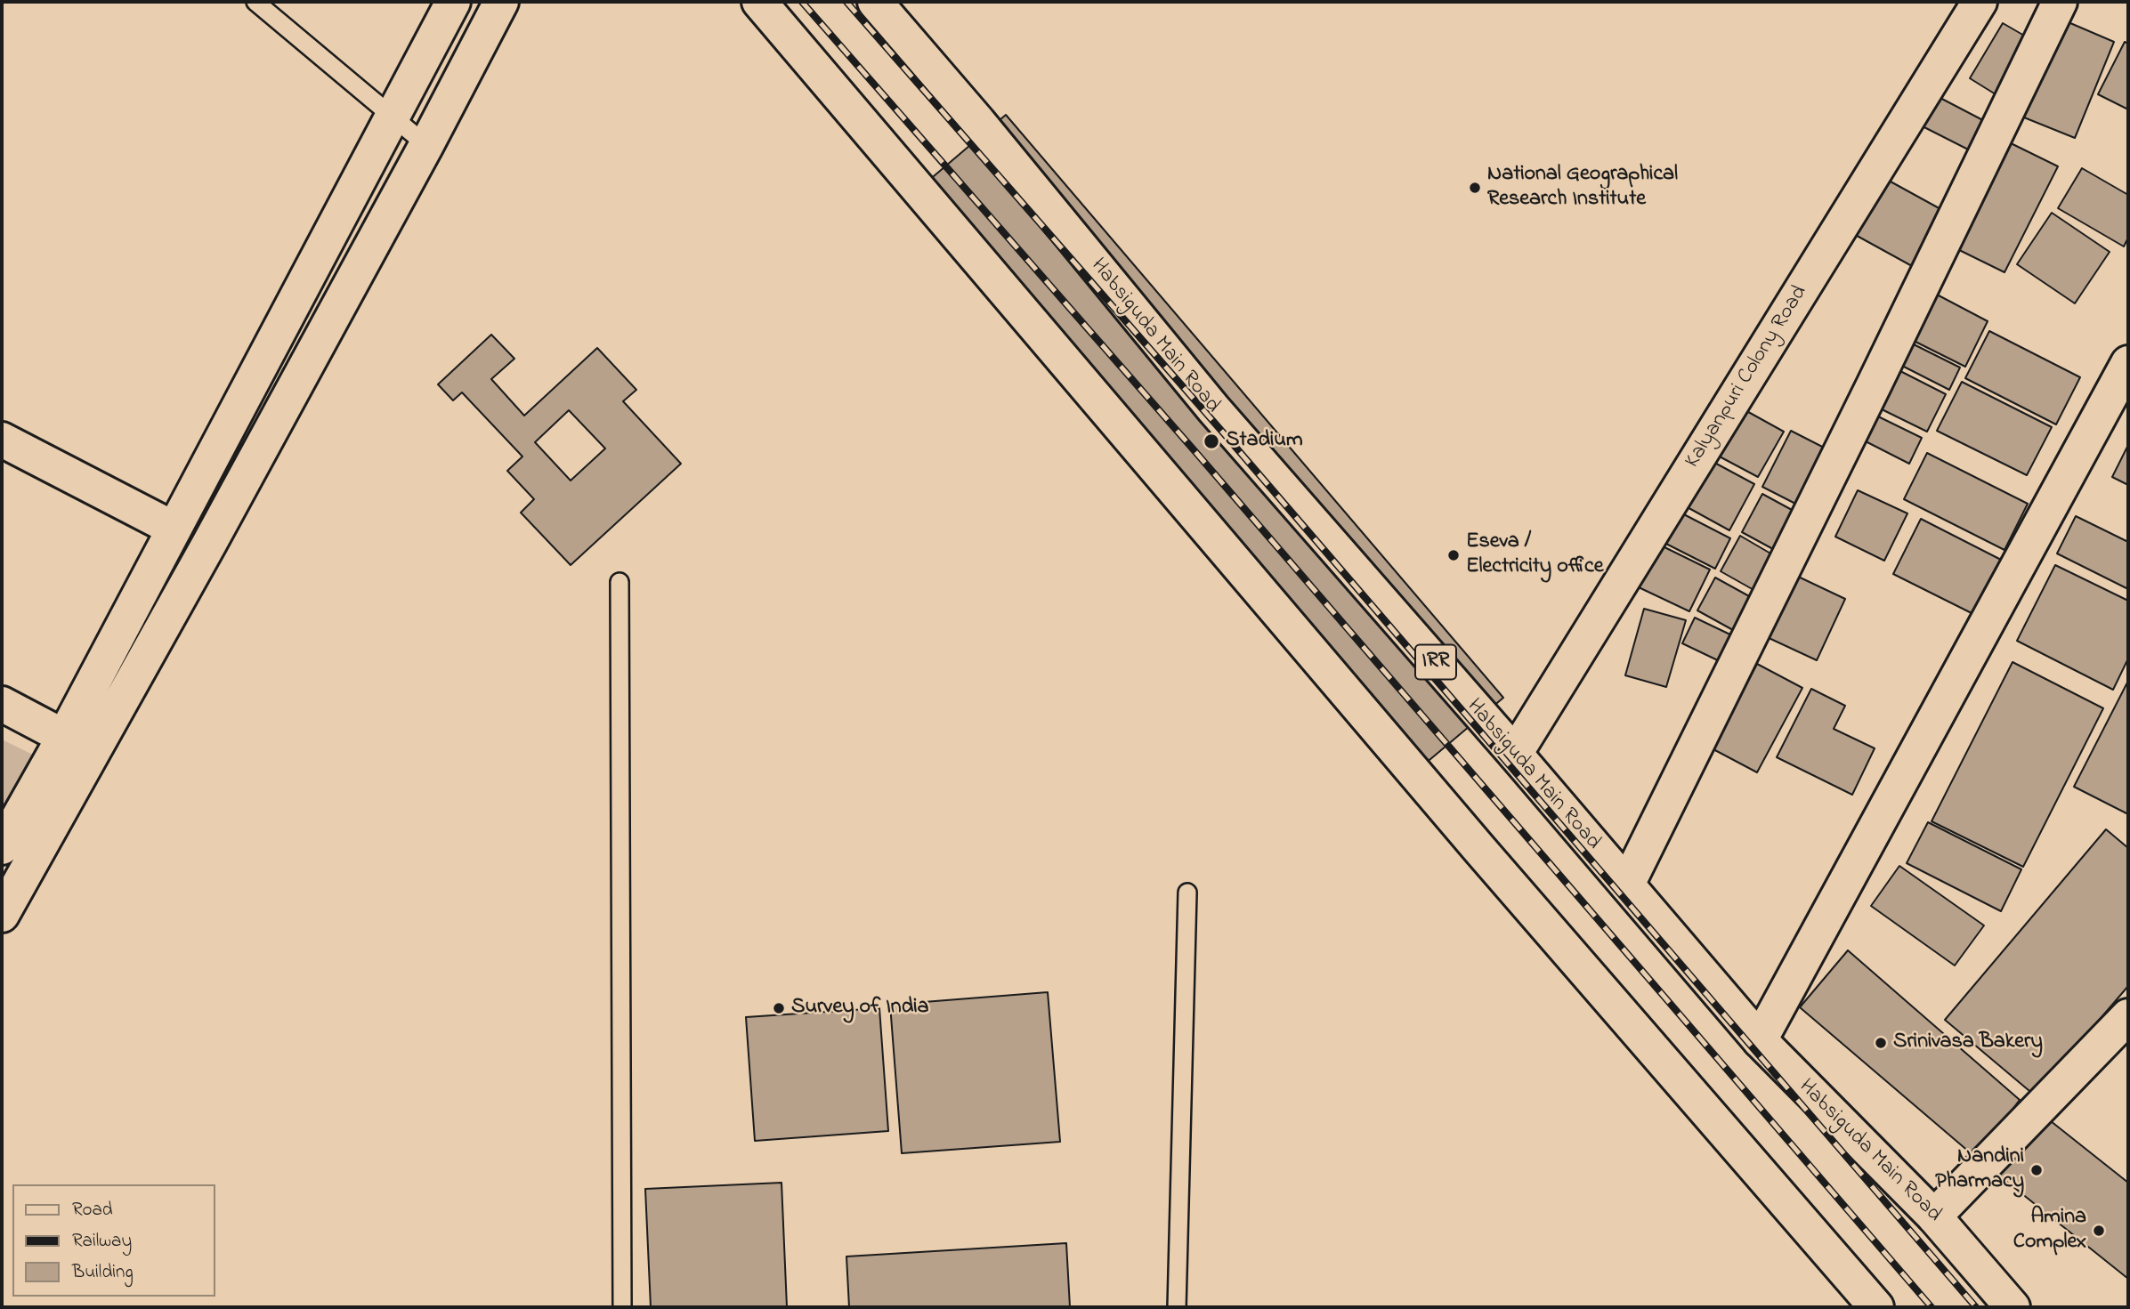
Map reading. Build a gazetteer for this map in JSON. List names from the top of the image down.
{
  "streets": {
    "street": ["Habsiguda Main Road", "Kalyanpuri Colony Road", "IRR"]
  },
  "crossings": [
    ["Habsiguda Main Road", "Kalyanpuri Colony Road"]
  ],
  "places": [
    "National Geographical Research Institute",
    "Stadium",
    "Eseva / Electricity office",
    "Survey of India",
    "Srinivasa Bakery",
    "Nandini Pharmacy",
    "Amina Complex"
  ],
  "legend": ["Road", "Railway", "Building"]
}
